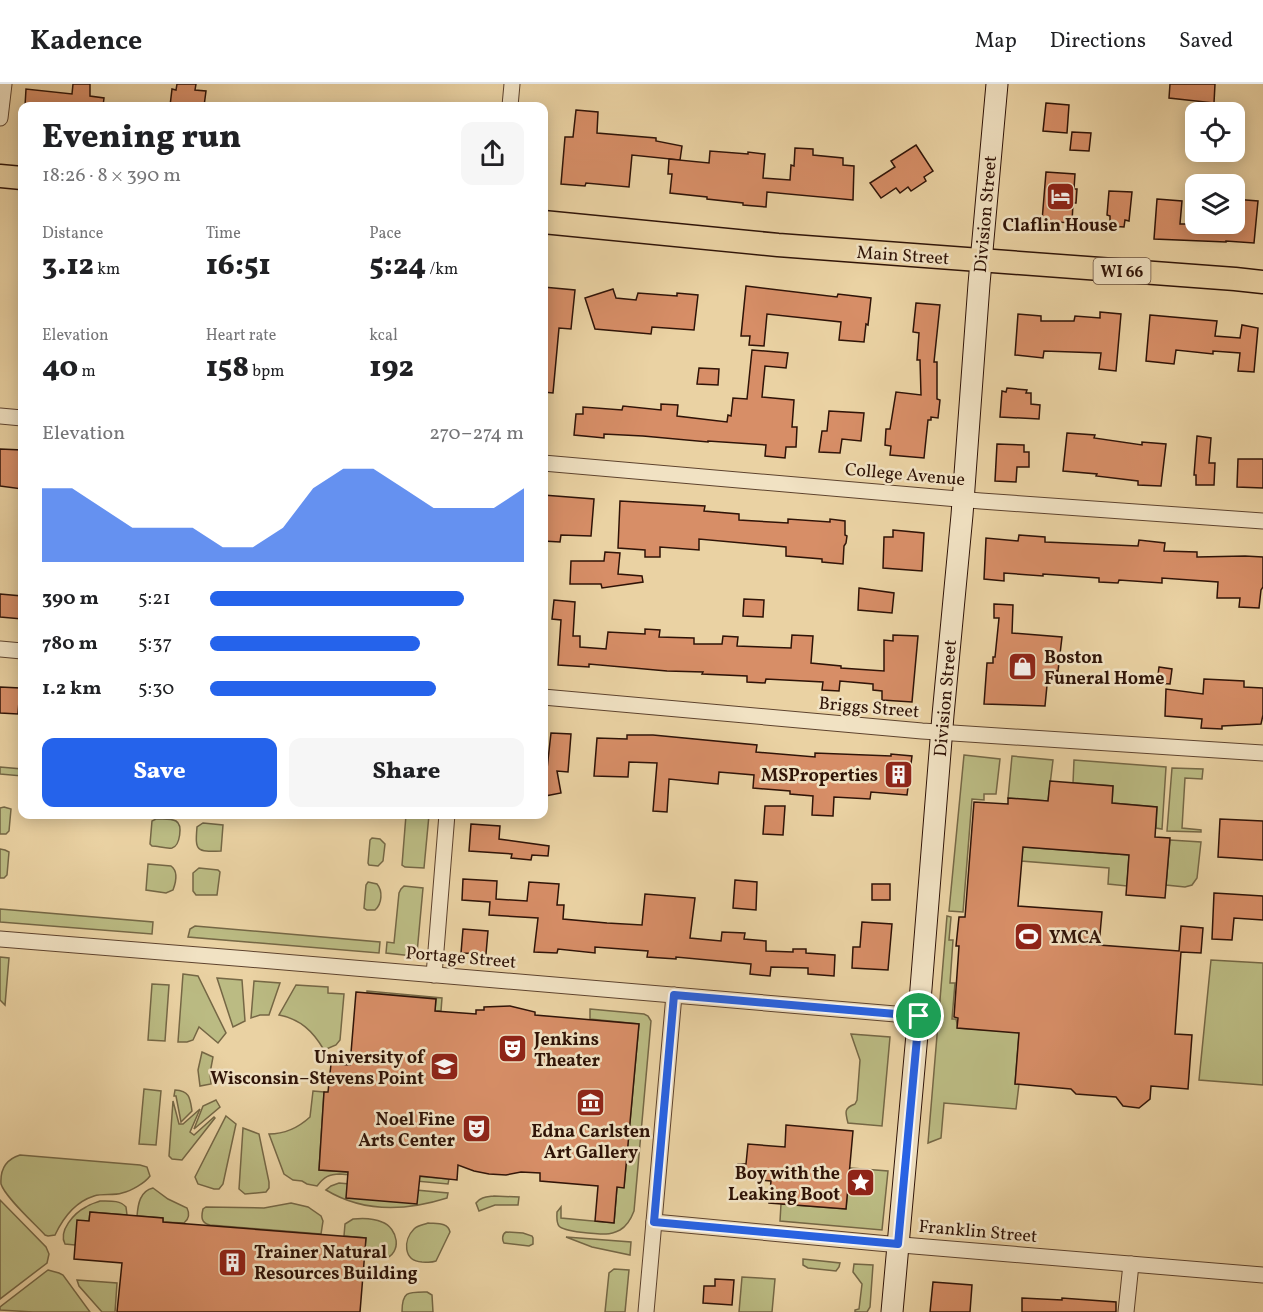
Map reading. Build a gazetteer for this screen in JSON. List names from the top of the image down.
{
  "streets": {
    "main road": ["Division Street", "Main Street", "WI 66"],
    "street": [
      "College Avenue",
      "Briggs Street",
      "Portage Street",
      "Franklin Street"
    ]
  },
  "crossings": [
    ["Division Street", "Main Street"],
    ["Division Street", "College Avenue"],
    ["Division Street", "Briggs Street"],
    ["Division Street", "Portage Street"],
    ["Division Street", "Franklin Street"]
  ],
  "places": {
    "hotel": ["Claflin House"],
    "shop": ["Boston Funeral Home"],
    "building": ["MSProperties", "Trainer Natural Resources Building"],
    "sports": ["YMCA"],
    "theatre": ["Jenkins Theater", "Noel Fine Arts Center"],
    "school or university": ["University of Wisconsin–Stevens Point"],
    "museum": ["Edna Carlsten Art Gallery"],
    "place": ["Boy with the Leaking Boot"]
  },
  "page": {
    "header": "Kadence",
    "nav": ["Map", "Directions", "Saved"],
    "heading": ["Evening run", "18:26 · 8 × 390 m"],
    "stats": [
      ["Distance", "3.12 km"],
      ["Time", "16:51"],
      ["Pace", "5:24 /km"],
      ["Elevation", "40 m"],
      ["Heart rate", "158 bpm"],
      ["kcal", "192"]
    ],
    "chart": ["Elevation", "270–274 m"],
    "list": [
      {
        "name": "390 m",
        "note": "5:21"
      },
      {
        "name": "780 m",
        "note": "5:37"
      },
      {
        "name": "1.2 km",
        "note": "5:30"
      }
    ],
    "buttons": ["Save", "Share"]
  }
}
